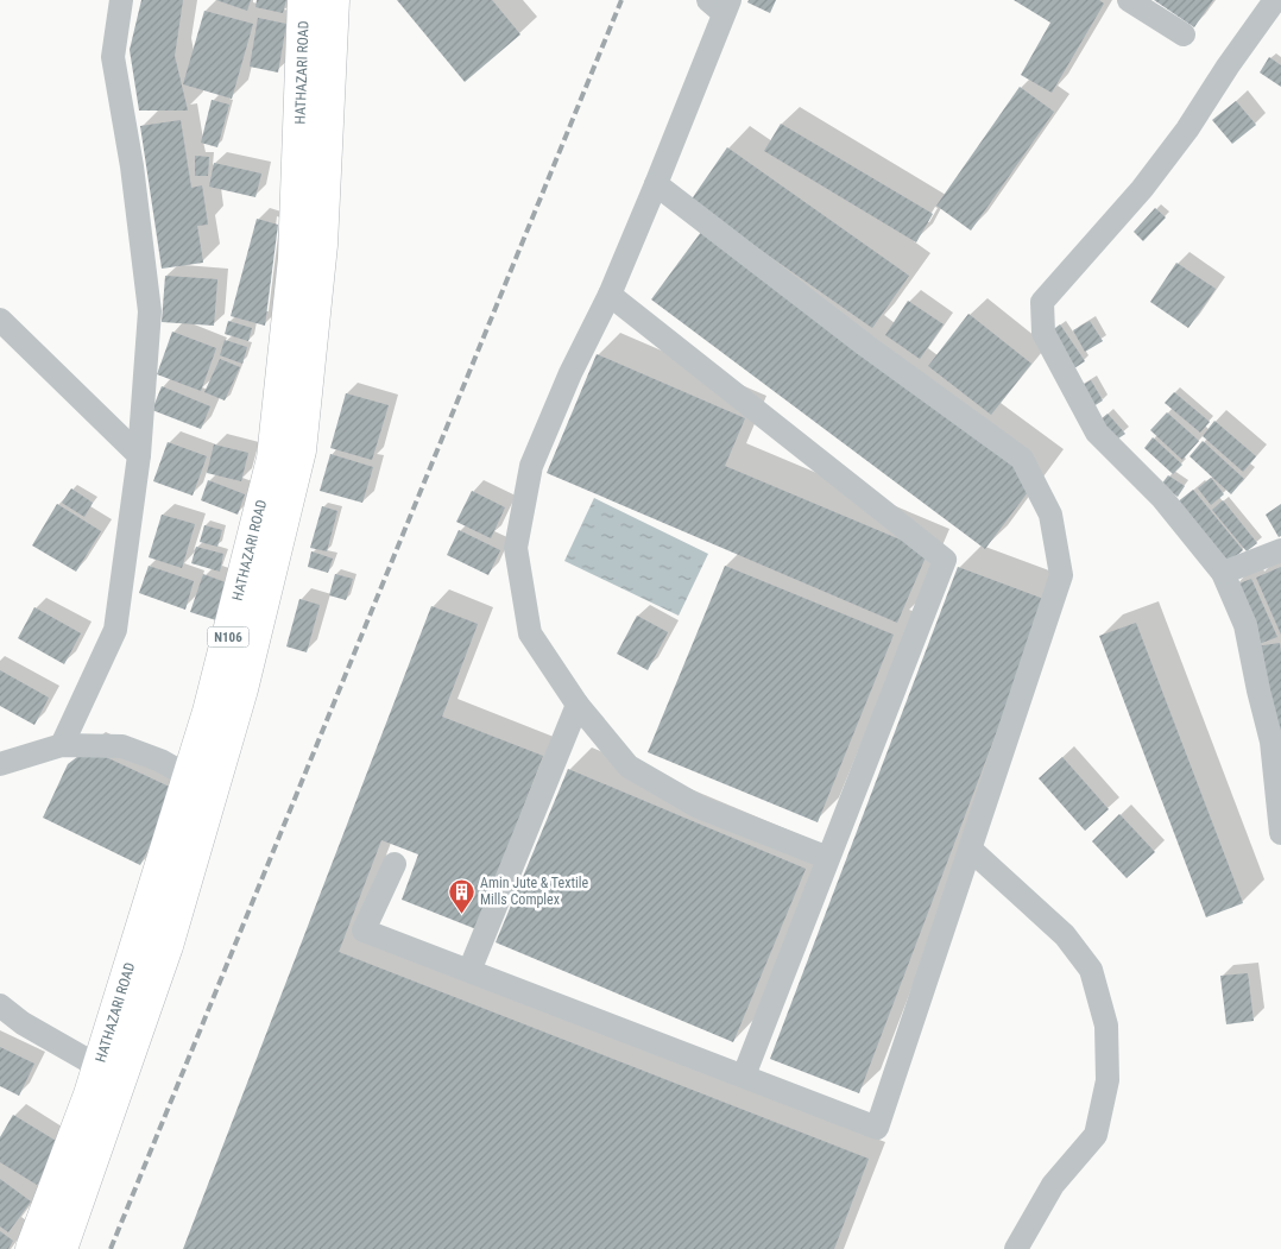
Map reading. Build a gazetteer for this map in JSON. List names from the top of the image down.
{
  "streets": {
    "highway": ["HATHAZARI ROAD", "N106"]
  },
  "places": {
    "building": ["Amin Jute & Textile Mills Complex"]
  }
}
